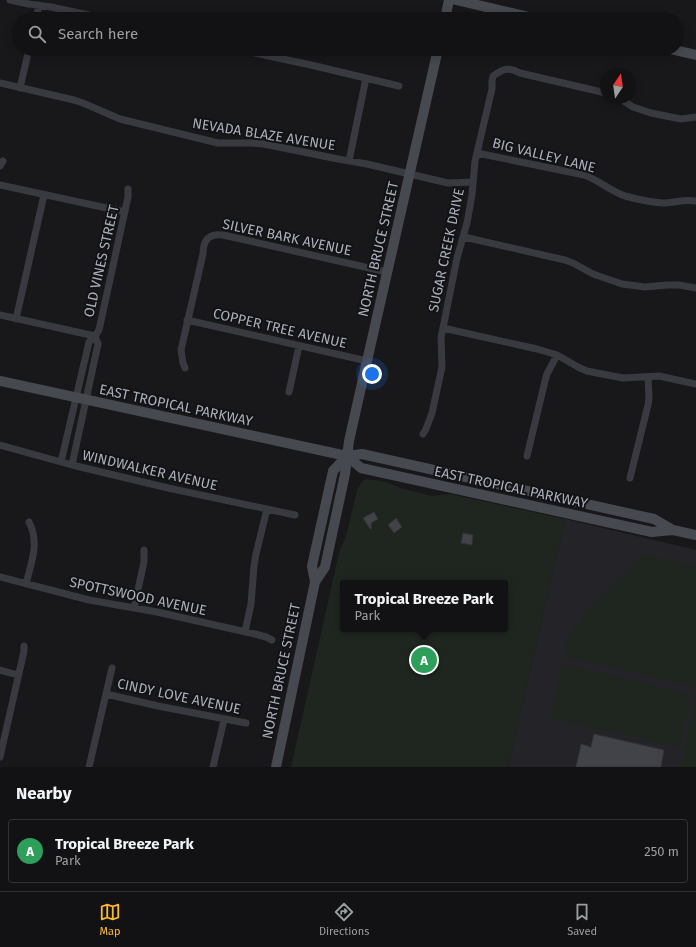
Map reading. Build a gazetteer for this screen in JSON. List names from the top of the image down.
{
  "streets": {
    "street": [
      "NEVADA BLAZE AVENUE",
      "BIG VALLEY LANE",
      "SILVER BARK AVENUE",
      "NORTH BRUCE STREET",
      "SUGAR CREEK DRIVE",
      "OLD VINES STREET",
      "COPPER TREE AVENUE",
      "EAST TROPICAL PARKWAY",
      "WINDWALKER AVENUE",
      "SPOTTSWOOD AVENUE",
      "CINDY LOVE AVENUE"
    ]
  },
  "crossings": [
    ["NEVADA BLAZE AVENUE", "NORTH BRUCE STREET"],
    ["NEVADA BLAZE AVENUE", "SUGAR CREEK DRIVE"],
    ["BIG VALLEY LANE", "SUGAR CREEK DRIVE"],
    ["SILVER BARK AVENUE", "NORTH BRUCE STREET"],
    ["SILVER BARK AVENUE", "COPPER TREE AVENUE"],
    ["NORTH BRUCE STREET", "COPPER TREE AVENUE"],
    ["NORTH BRUCE STREET", "EAST TROPICAL PARKWAY"],
    ["OLD VINES STREET", "EAST TROPICAL PARKWAY"],
    ["OLD VINES STREET", "WINDWALKER AVENUE"]
  ],
  "north": "top",
  "page": {
    "search": "Search here",
    "popup": ["Tropical Breeze Park", "Park"],
    "pins": "A",
    "heading": "Nearby",
    "list": [
      {
        "mark": "A",
        "name": "Tropical Breeze Park",
        "note": "Park",
        "value": "250 m"
      }
    ],
    "nav": ["Map", "Directions", "Saved"]
  }
}
